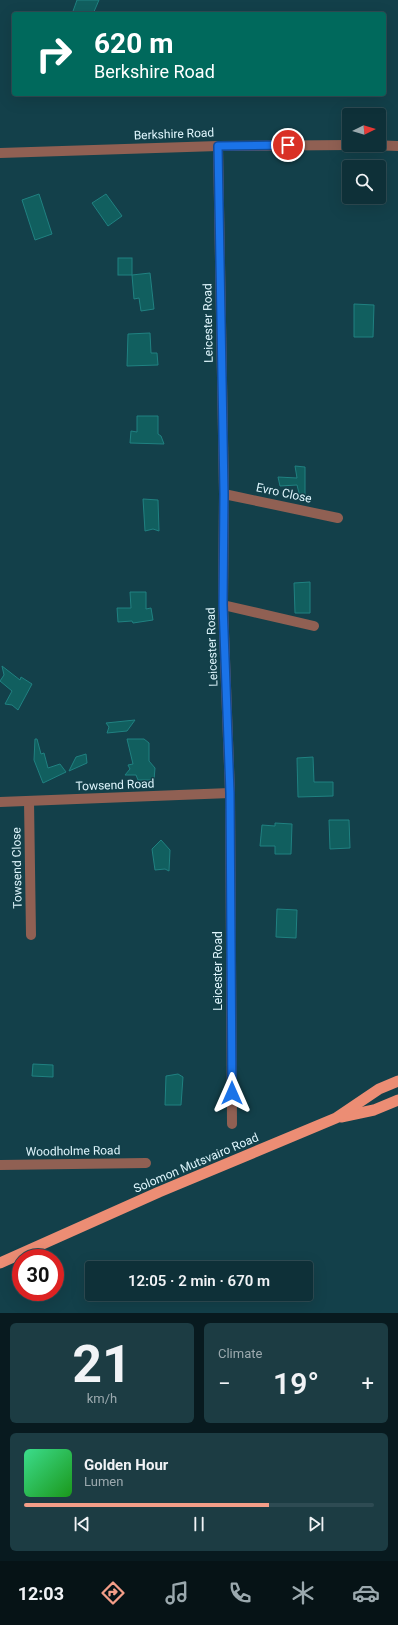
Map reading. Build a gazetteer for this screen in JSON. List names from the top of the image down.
{
  "streets": {
    "highway": ["Solomon Mutsvairo Road"],
    "street": [
      "Berkshire Road",
      "Leicester Road",
      "Evro Close",
      "Towsend Road",
      "Towsend Close",
      "Woodholme Road"
    ]
  },
  "crossings": [
    ["Berkshire Road", "Leicester Road"],
    ["Leicester Road", "Evro Close"],
    ["Leicester Road", "Towsend Road"],
    ["Towsend Road", "Towsend Close"]
  ],
  "north": "right",
  "page": {
    "turn": ["620 m", "Berkshire Road"],
    "limit": "30",
    "trip": "12:05 · 2 min · 670 m",
    "tile": [
      ["21", "km/h"],
      "Climate"
    ],
    "heat": ["−", "19°", "+"],
    "song": ["Golden Hour", "Lumen"],
    "tabs": "12:03"
  }
}
